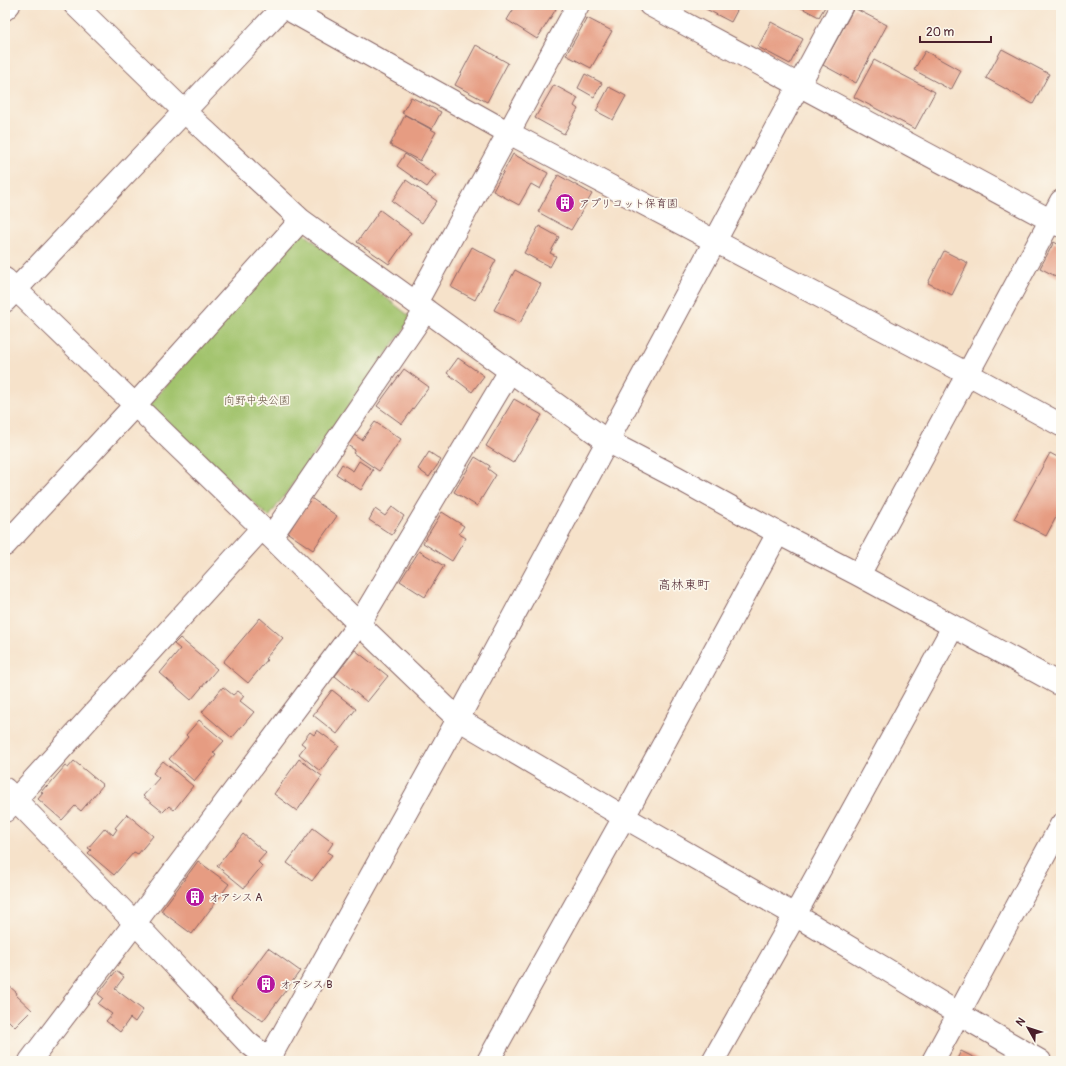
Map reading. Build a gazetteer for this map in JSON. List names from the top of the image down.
{
  "districts": ["高林東町"],
  "parks": ["向野中央公園"],
  "places": {
    "building": ["アプリコット保育園", "オアシス A", "オアシス B"]
  },
  "scale_bar": "20 m",
  "north": "top left"
}
